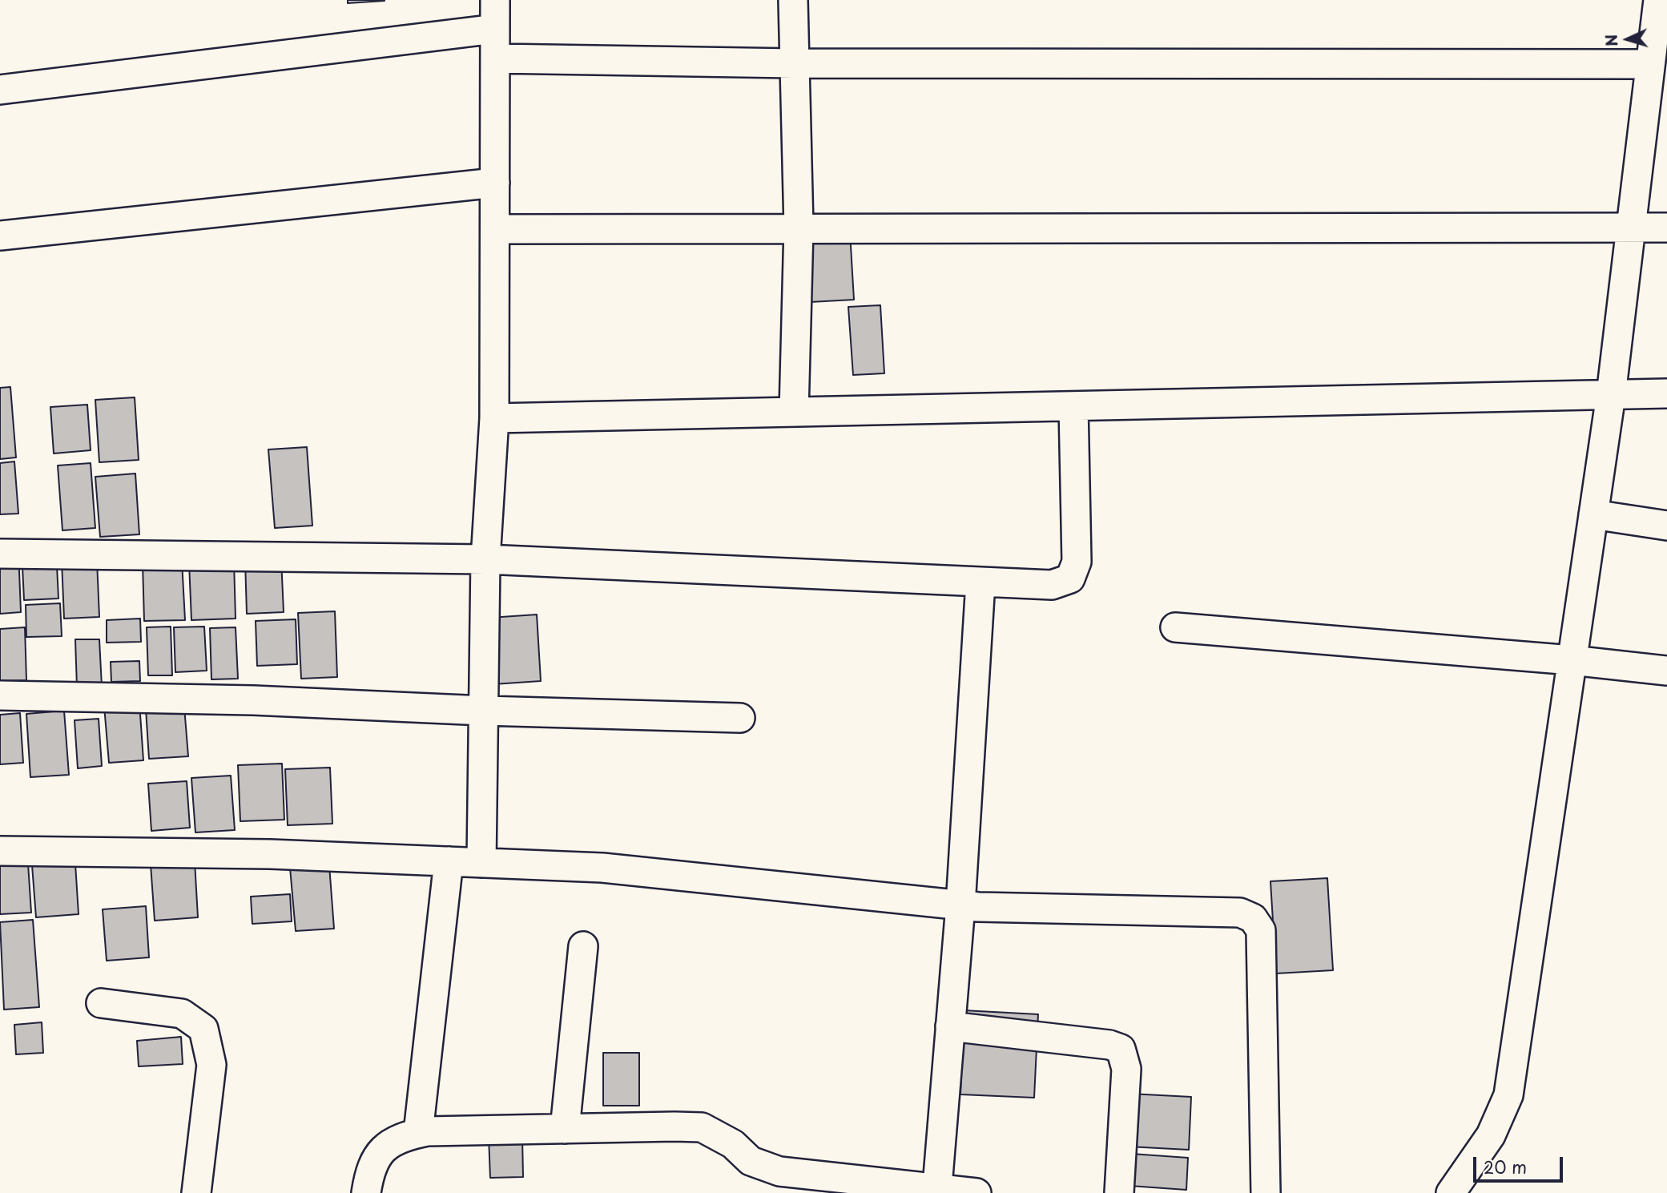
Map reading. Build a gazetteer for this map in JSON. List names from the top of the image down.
{
  "scale_bar": "20 m",
  "north": "left"
}
